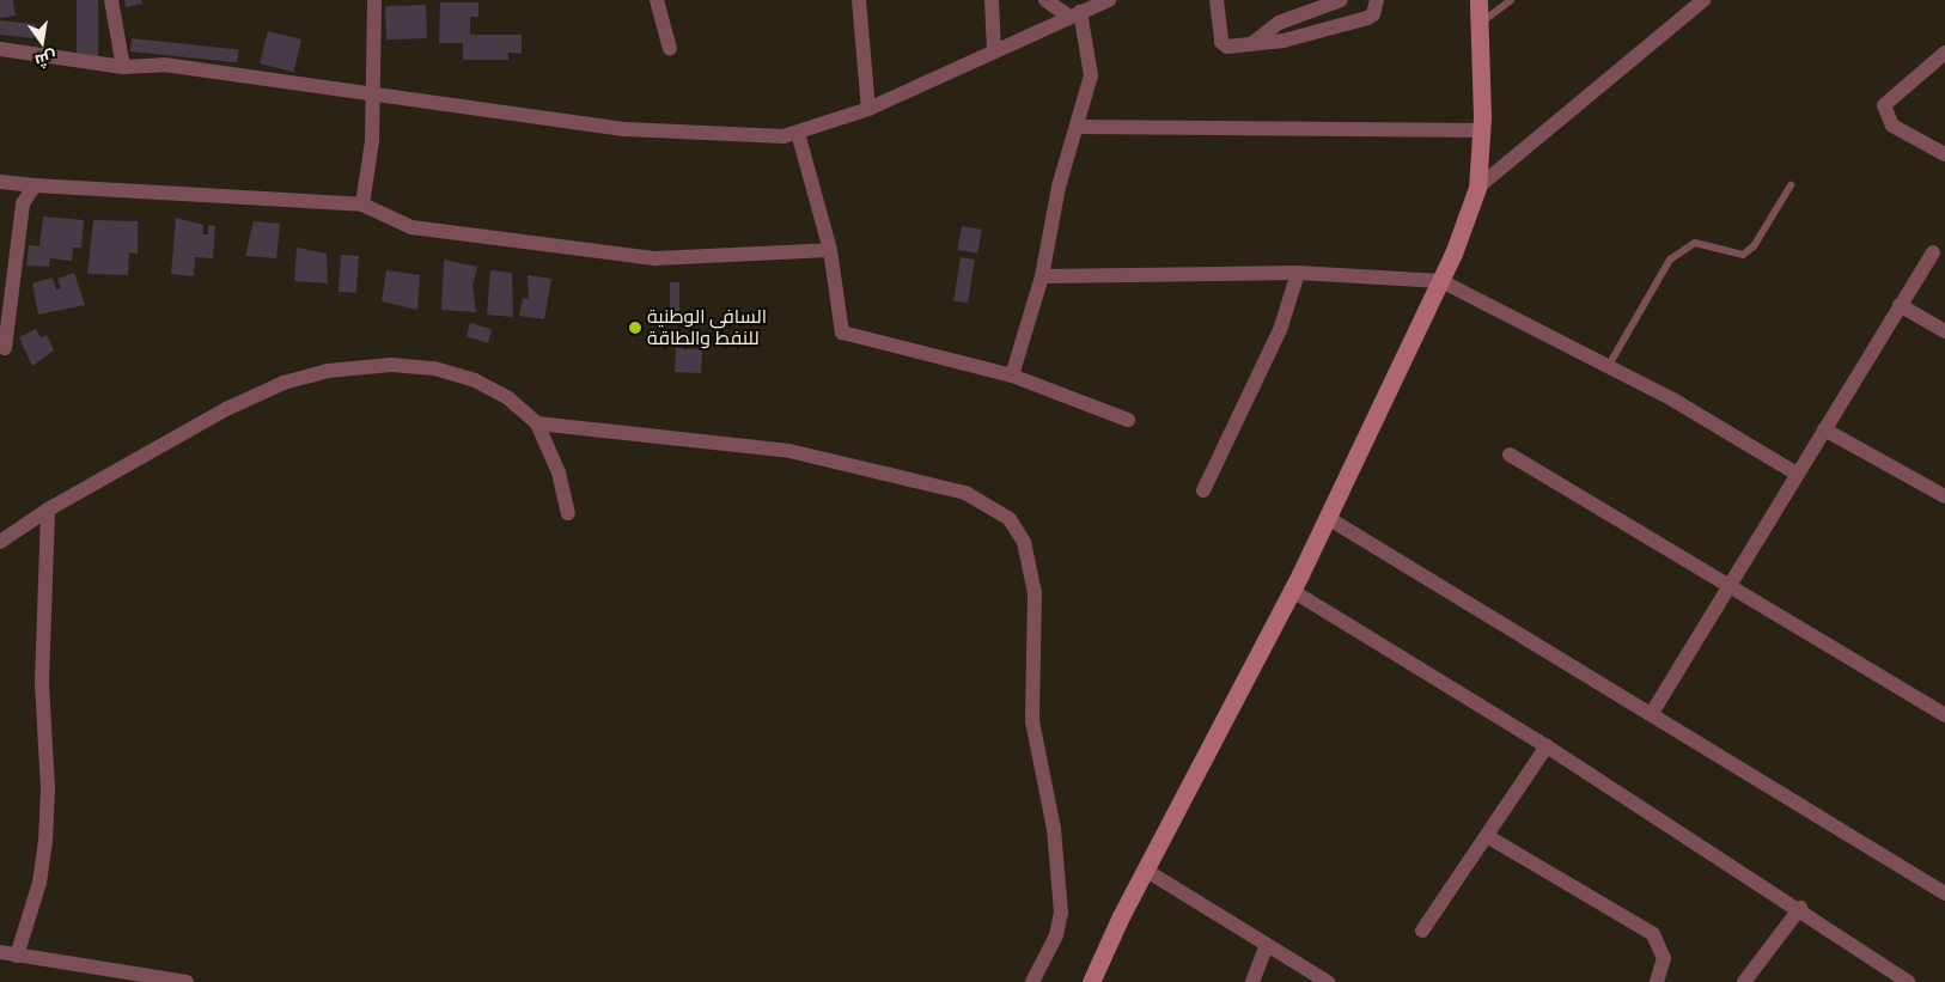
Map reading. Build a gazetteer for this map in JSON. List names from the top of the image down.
{
  "places": ["السافي الوطنية للنفط والطاقة"],
  "north": "bottom"
}
